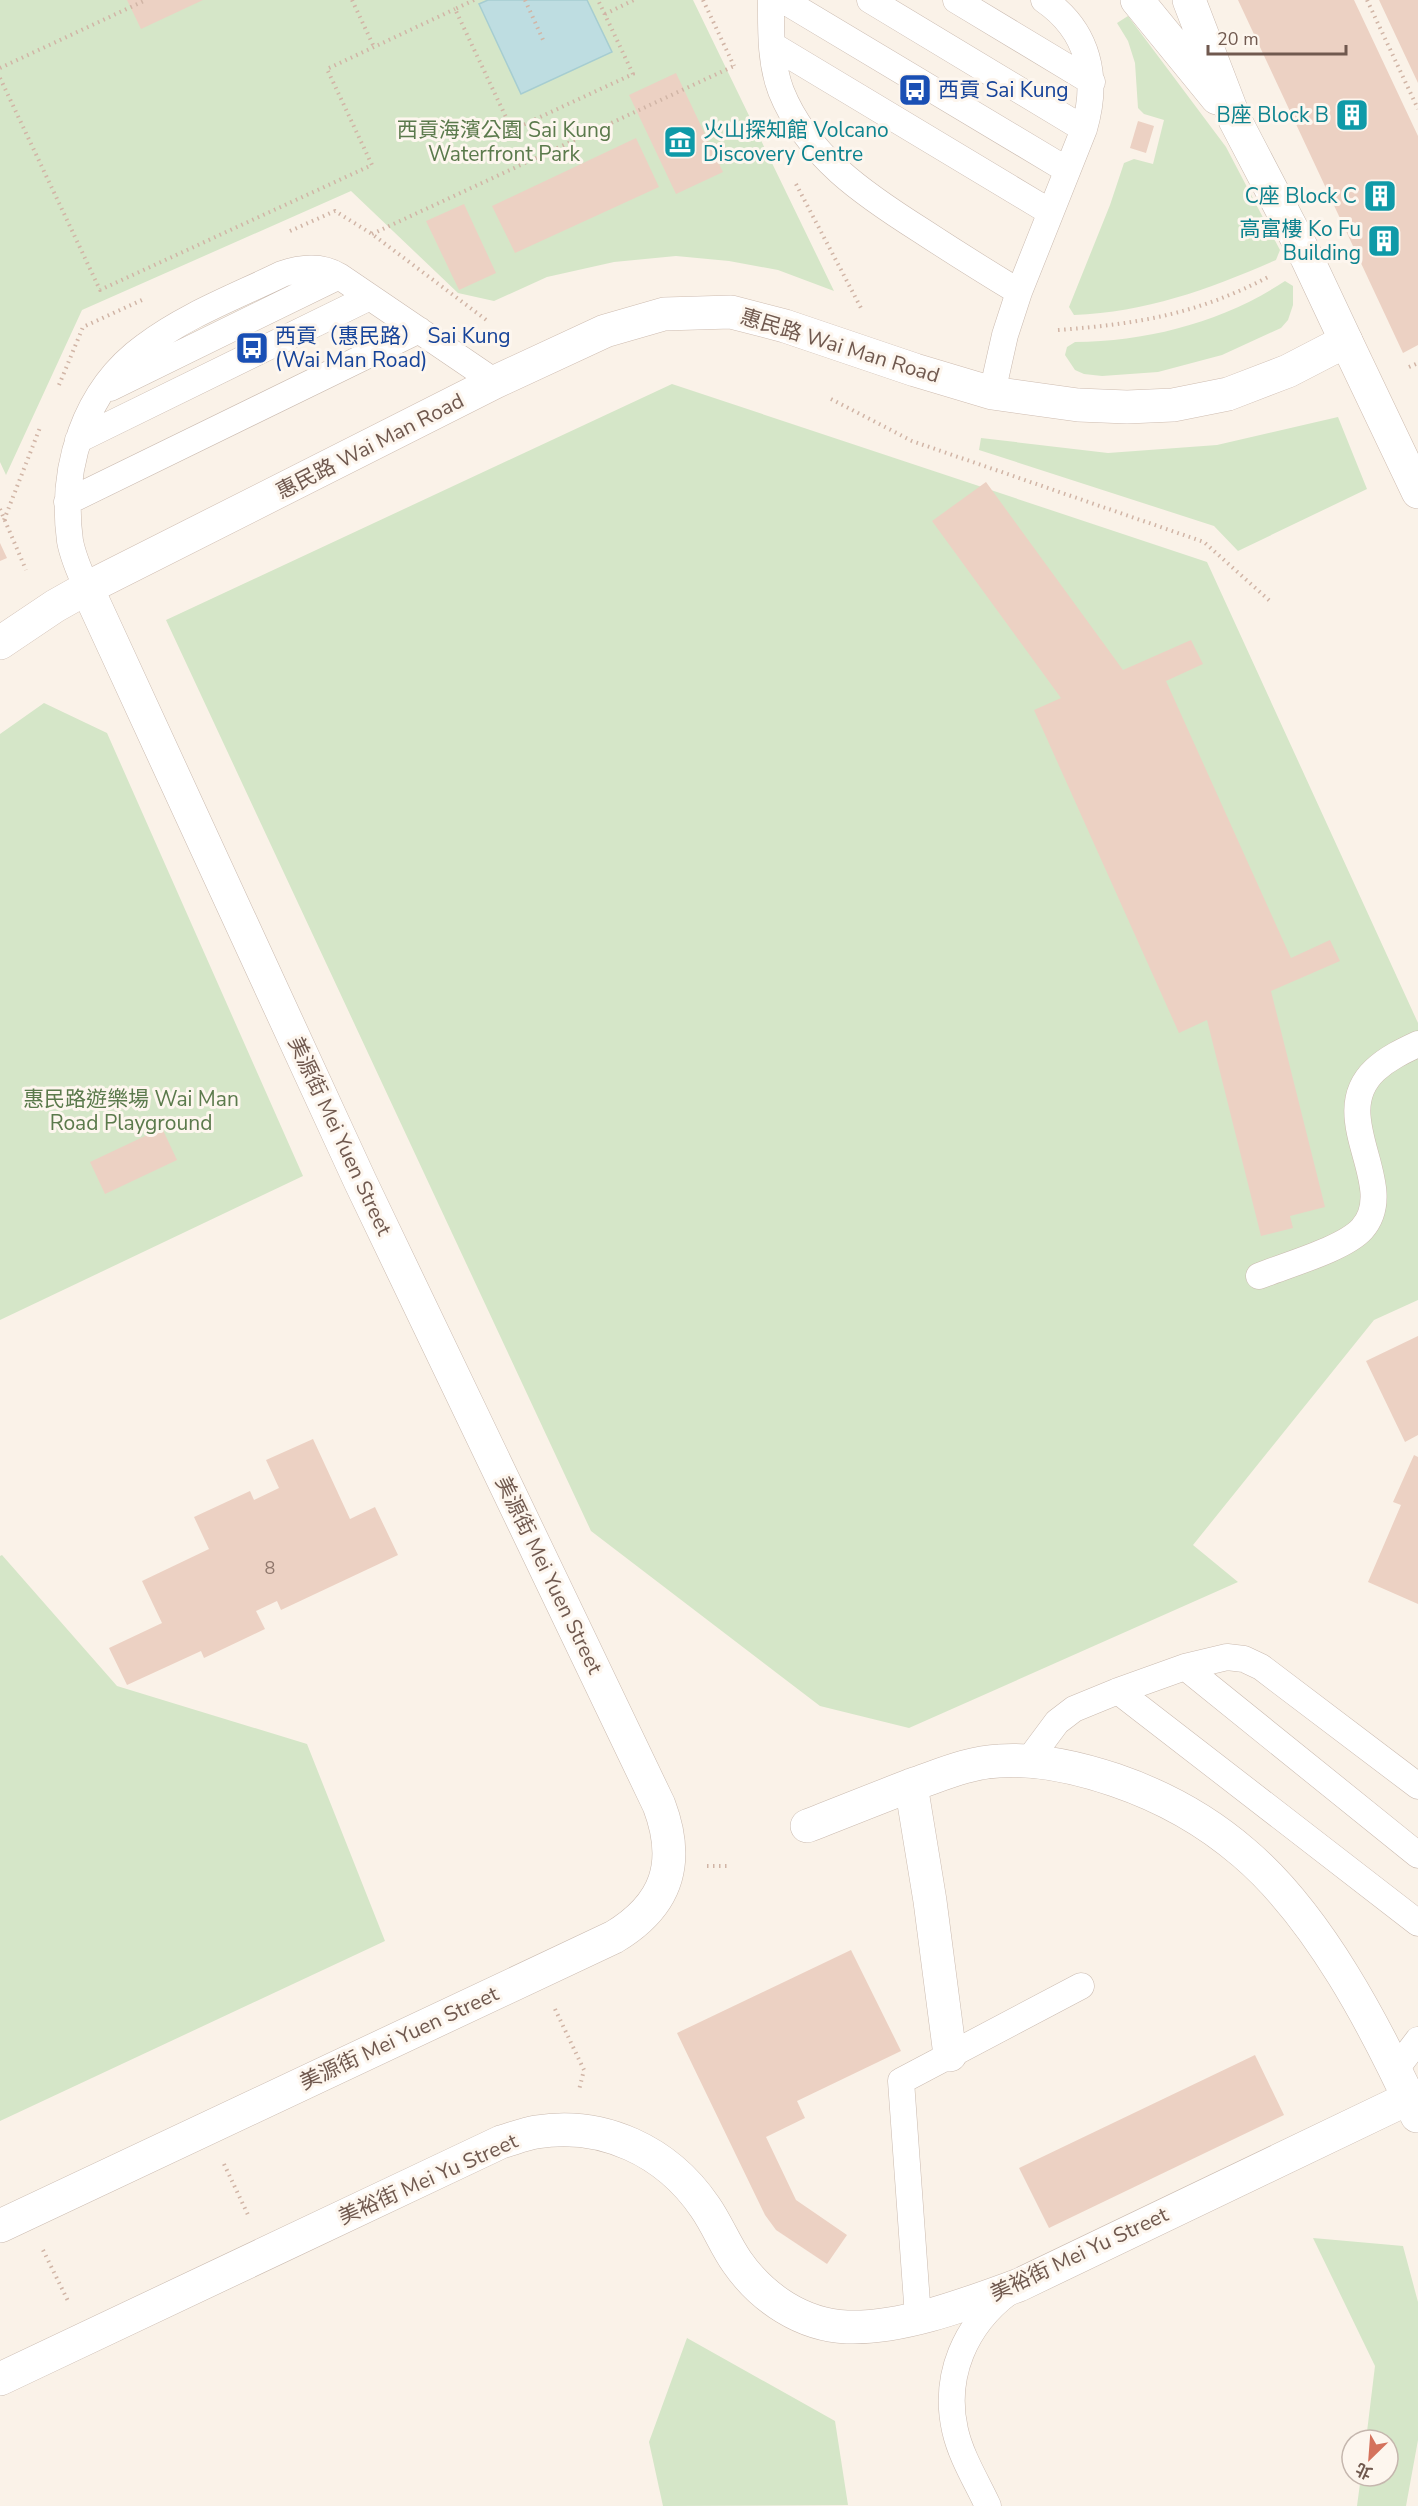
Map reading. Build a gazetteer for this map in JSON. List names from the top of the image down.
{
  "streets": {
    "street": ["惠民路 Wai Man Road", "美源街 Mei Yuen Street", "美裕街 Mei Yu Street"]
  },
  "crossings": [
    ["惠民路 Wai Man Road", "美源街 Mei Yuen Street"]
  ],
  "parks": ["西貢海濱公園 Sai Kung Waterfront Park", "惠民路遊樂場 Wai Man Road Playground"],
  "places": {
    "bus stop": ["西貢 Sai Kung", "西貢（惠民路） Sai Kung (Wai Man Road)"],
    "building": ["B座 Block B", "C座 Block C", "高富樓 Ko Fu Building"],
    "museum": ["火山探知館 Volcano Discovery Centre"]
  },
  "house_numbers": ["8"],
  "scale_bar": "20 m",
  "north": "bottom left"
}
